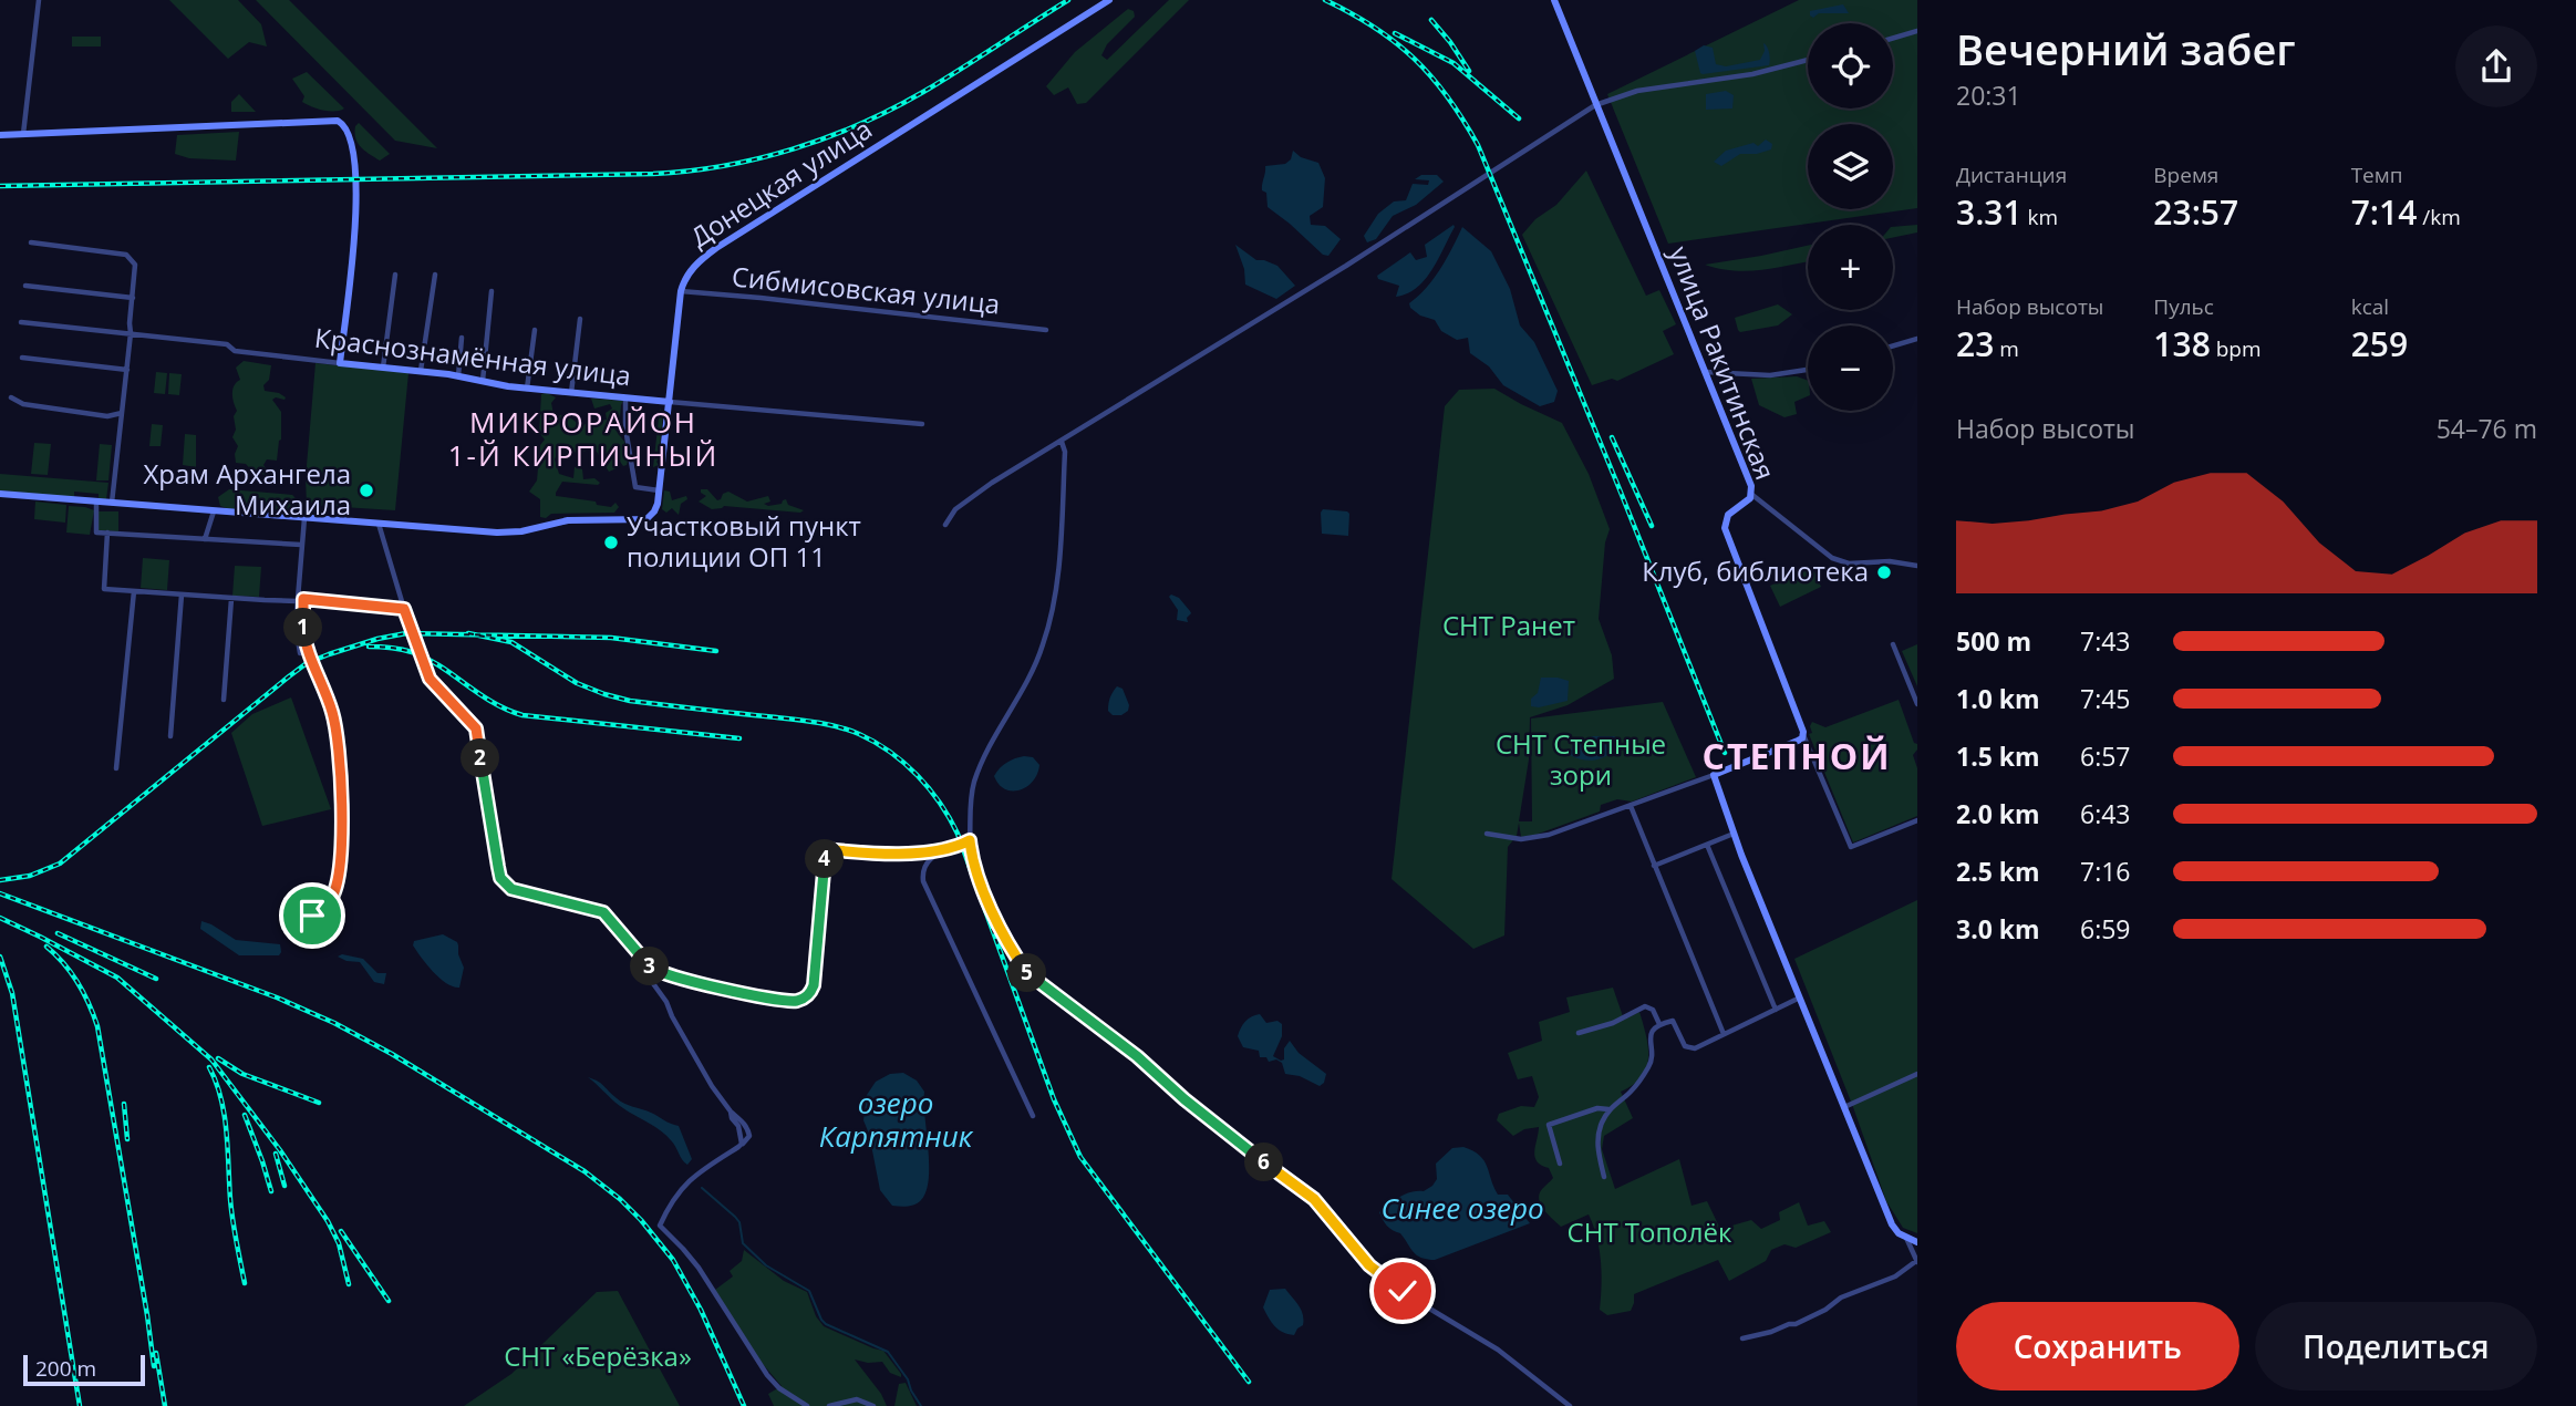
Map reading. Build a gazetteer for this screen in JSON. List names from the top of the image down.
{
  "streets": {
    "street": [
      "Донецкая улица",
      "Сибмисовская улица",
      "Краснознамённая улица",
      "улица Ракитинская"
    ]
  },
  "crossings": [
    ["Донецкая улица", "Сибмисовская улица"],
    ["Донецкая улица", "Краснознамённая улица"]
  ],
  "districts": ["МИКРОРАЙОН 1-Й КИРПИЧНЫЙ", "СТЕПНОЙ"],
  "water": ["озеро Карпятник", "Синее озеро"],
  "parks": [
    "СНТ Ранет",
    "СНТ Степные зори",
    "СНТ Тополёк",
    "СНТ «Берёзка»"
  ],
  "places": ["Храм Архангела Михаила", "Участковый пункт полиции ОП 11", "Клуб, библиотека"],
  "scale_bar": "200 m",
  "page": {
    "heading": ["Вечерний забег", "20:31"],
    "map_buttons": ["+", "−"],
    "stats": [
      ["Дистанция", "3.31 km"],
      ["Время", "23:57"],
      ["Темп", "7:14 /km"],
      ["Набор высоты", "23 m"],
      ["Пульс", "138 bpm"],
      ["kcal", "259"]
    ],
    "chart": ["Набор высоты", "54–76 m"],
    "pins": [
      "1",
      "2",
      "4",
      "3",
      "5",
      "6"
    ],
    "list": [
      {
        "name": "500 m",
        "note": "7:43"
      },
      {
        "name": "1.0 km",
        "note": "7:45"
      },
      {
        "name": "1.5 km",
        "note": "6:57"
      },
      {
        "name": "2.0 km",
        "note": "6:43"
      },
      {
        "name": "2.5 km",
        "note": "7:16"
      },
      {
        "name": "3.0 km",
        "note": "6:59"
      }
    ],
    "buttons": ["Сохранить", "Поделиться"],
    "scale": "200 m"
  }
}
